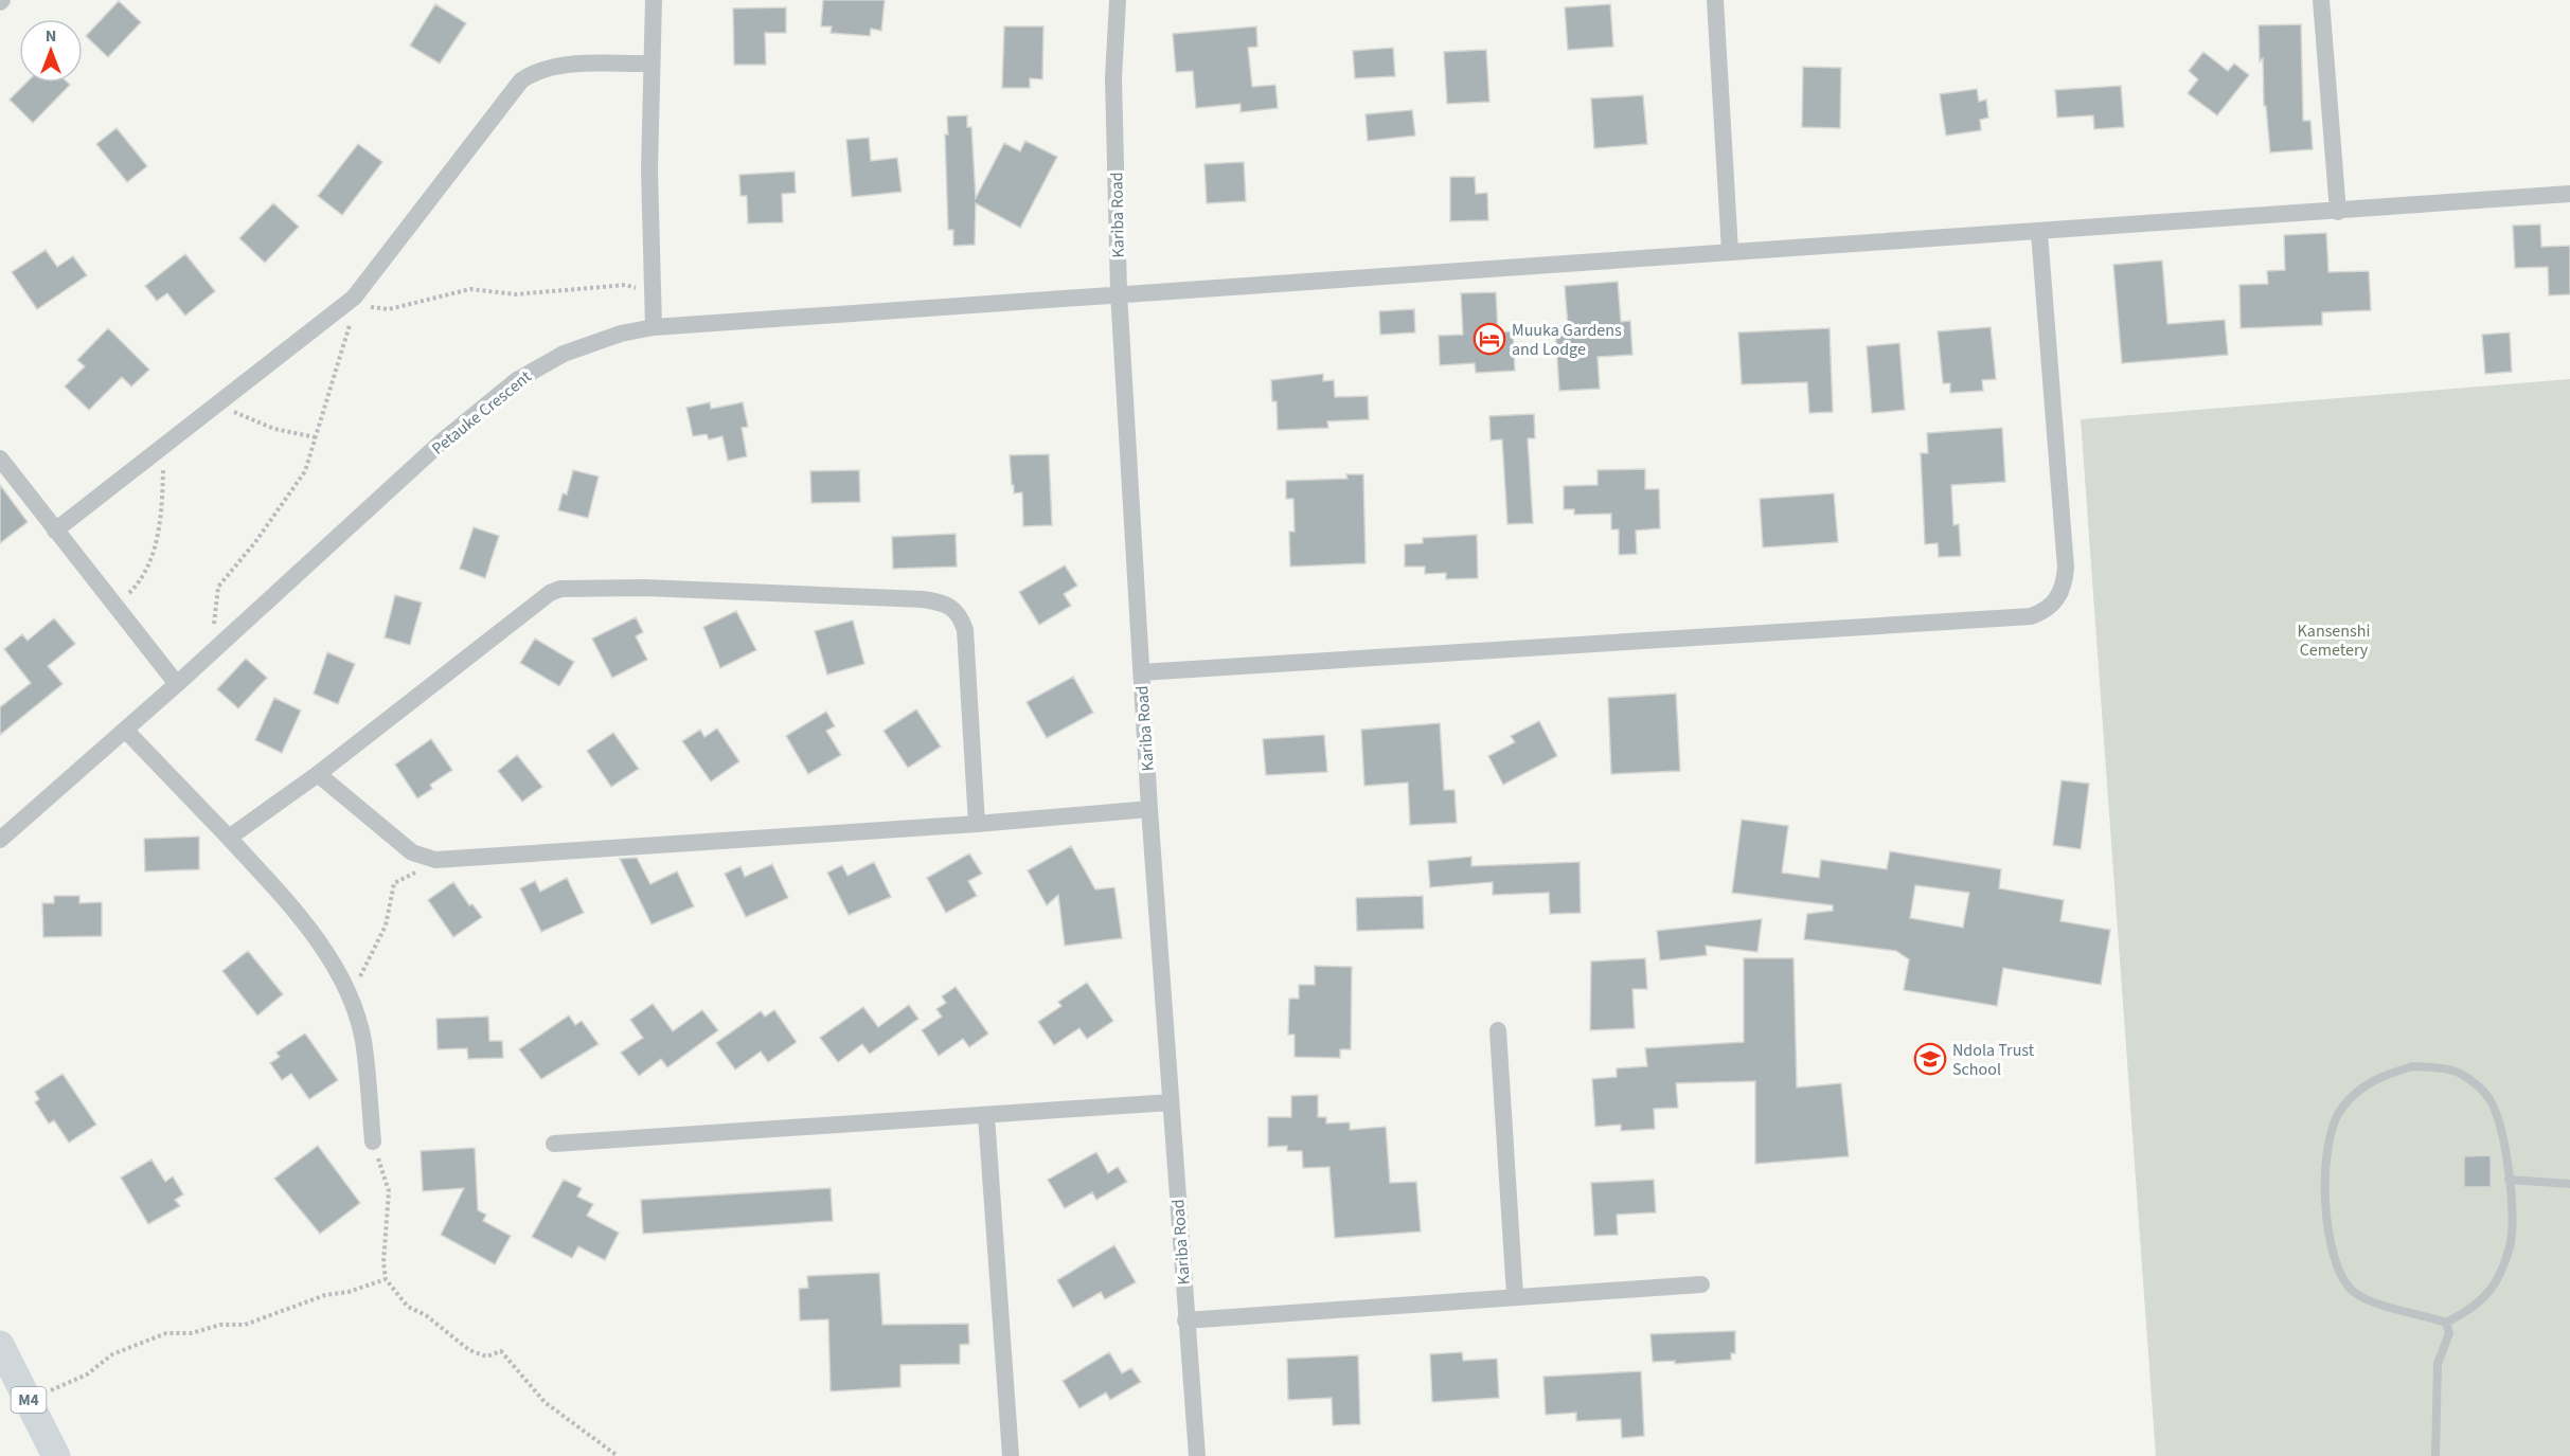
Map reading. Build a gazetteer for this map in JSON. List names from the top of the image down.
{
  "streets": {
    "main road": ["M4"],
    "street": ["Kariba Road", "Petauke Crescent"]
  },
  "crossings": [
    ["Kariba Road", "Petauke Crescent"]
  ],
  "parks": ["Kansenshi Cemetery"],
  "places": {
    "hotel": ["Muuka Gardens and Lodge"],
    "school or university": ["Ndola Trust School"]
  },
  "north": "top"
}
